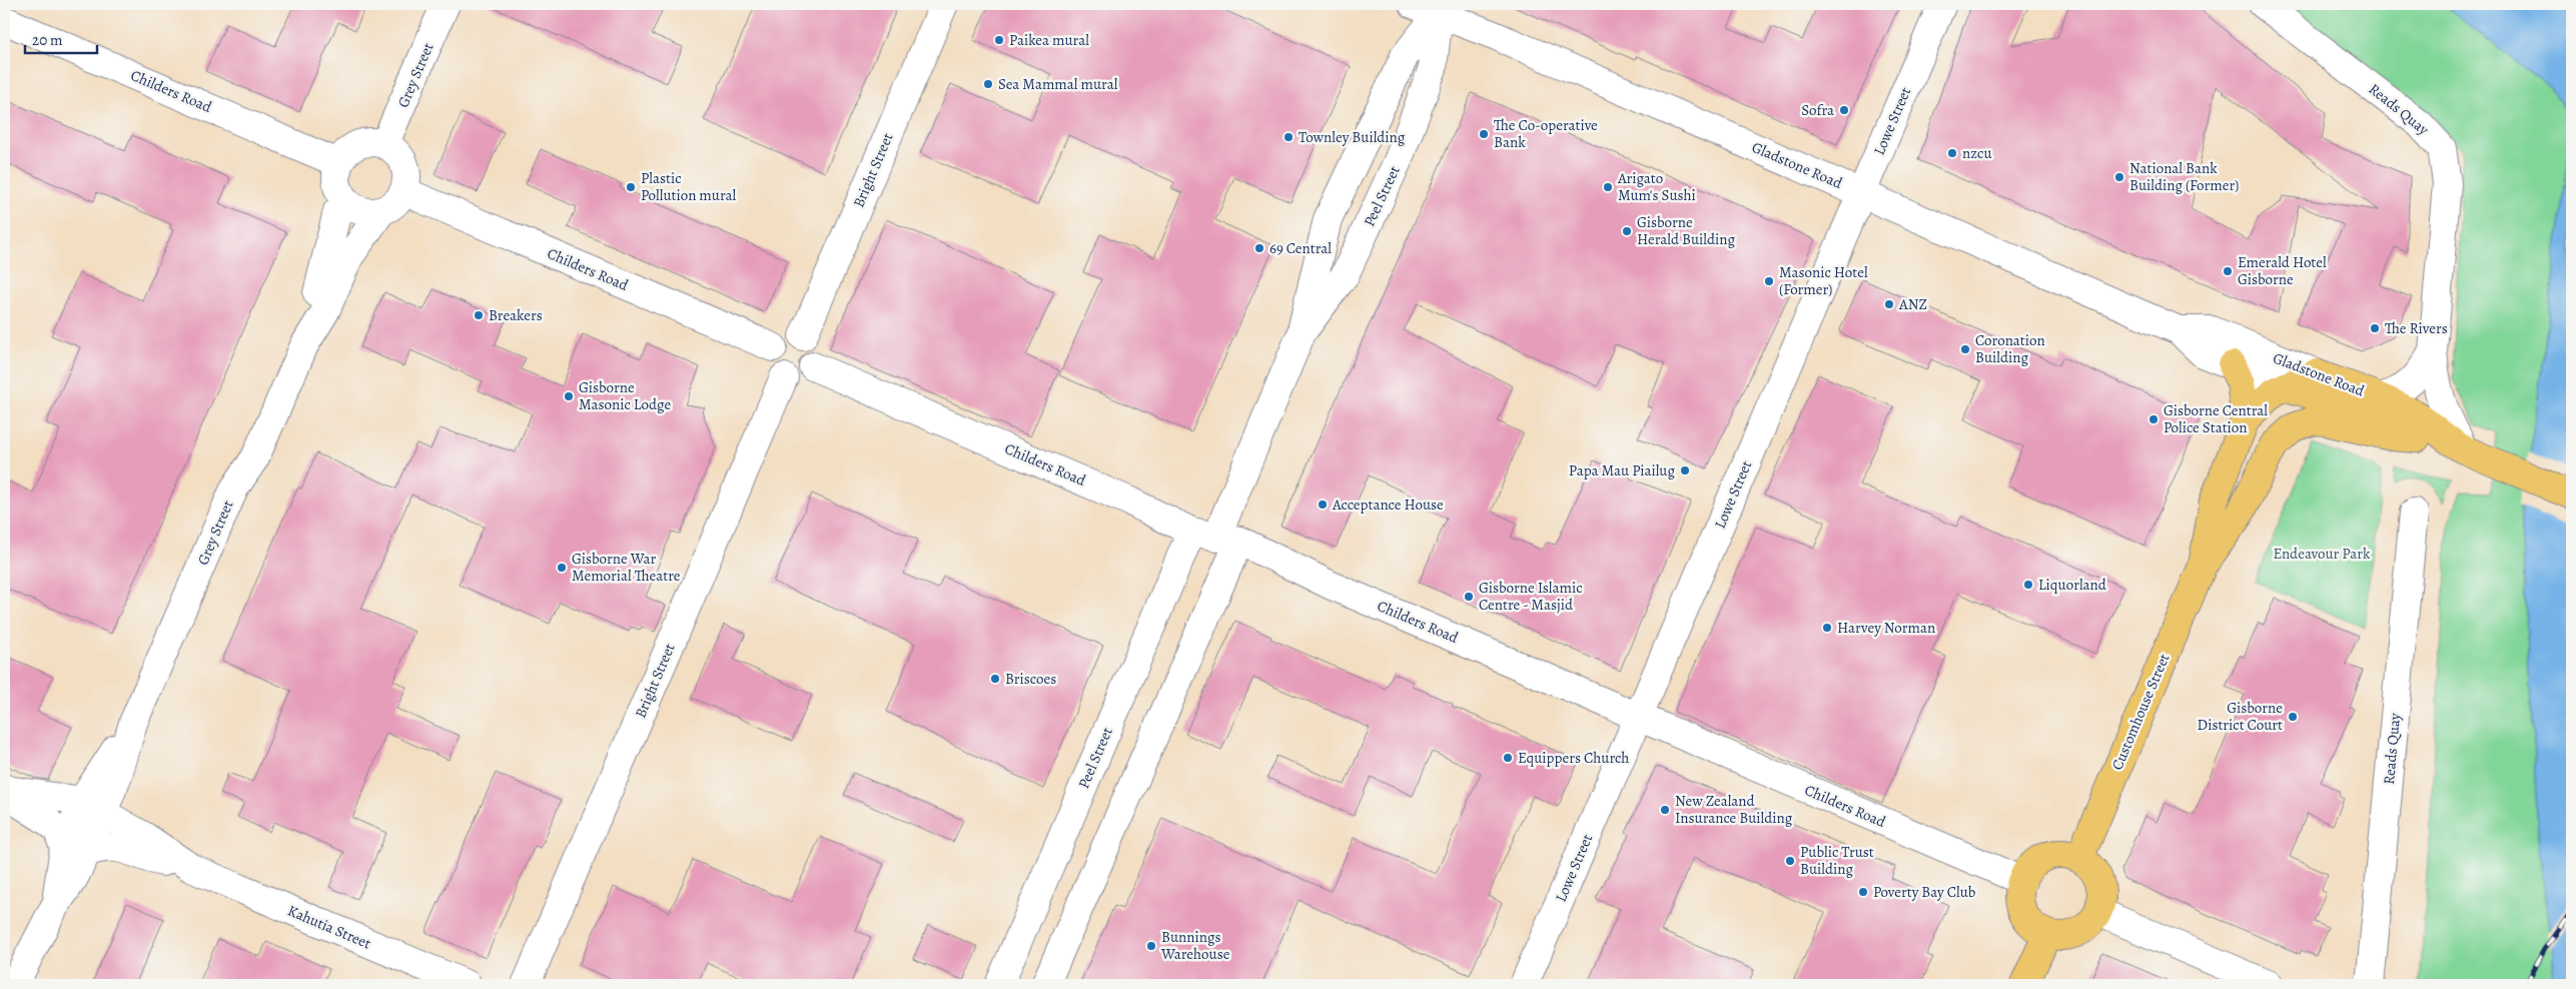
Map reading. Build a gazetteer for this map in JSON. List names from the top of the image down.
{
  "streets": {
    "main road": ["Gladstone Road", "Customhouse Street"],
    "street": [
      "Grey Street",
      "Childers Road",
      "Reads Quay",
      "Lowe Street",
      "Bright Street",
      "Peel Street",
      "Kahutia Street"
    ]
  },
  "crossings": [
    ["Grey Street", "Childers Road"],
    ["Grey Street", "Kahutia Street"],
    ["Childers Road", "Lowe Street"],
    ["Childers Road", "Bright Street"],
    ["Childers Road", "Peel Street"],
    ["Childers Road", "Customhouse Street"],
    ["Reads Quay", "Gladstone Road"],
    ["Lowe Street", "Gladstone Road"],
    ["Gladstone Road", "Peel Street"],
    ["Gladstone Road", "Customhouse Street"]
  ],
  "parks": ["Endeavour Park"],
  "places": [
    "Paikea mural",
    "Sea Mammal mural",
    "Sofra",
    "The Co-operative Bank",
    "Townley Building",
    "nzcu",
    "National Bank Building (Former)",
    "Plastic Pollution mural",
    "Arigato Mum's Sushi",
    "Gisborne Herald Building",
    "69 Central",
    "Emerald Hotel Gisborne",
    "Masonic Hotel (Former)",
    "ANZ",
    "Breakers",
    "The Rivers",
    "Coronation Building",
    "Gisborne Masonic Lodge",
    "Gisborne Central Police Station",
    "Papa Mau Piailug",
    "Acceptance House",
    "Gisborne War Memorial Theatre",
    "Liquorland",
    "Gisborne Islamic Centre - Masjid",
    "Harvey Norman",
    "Briscoes",
    "Gisborne District Court",
    "Equippers Church",
    "New Zealand Insurance Building",
    "Public Trust Building",
    "Poverty Bay Club",
    "Bunnings Warehouse"
  ],
  "scale_bar": "20 m"
}
